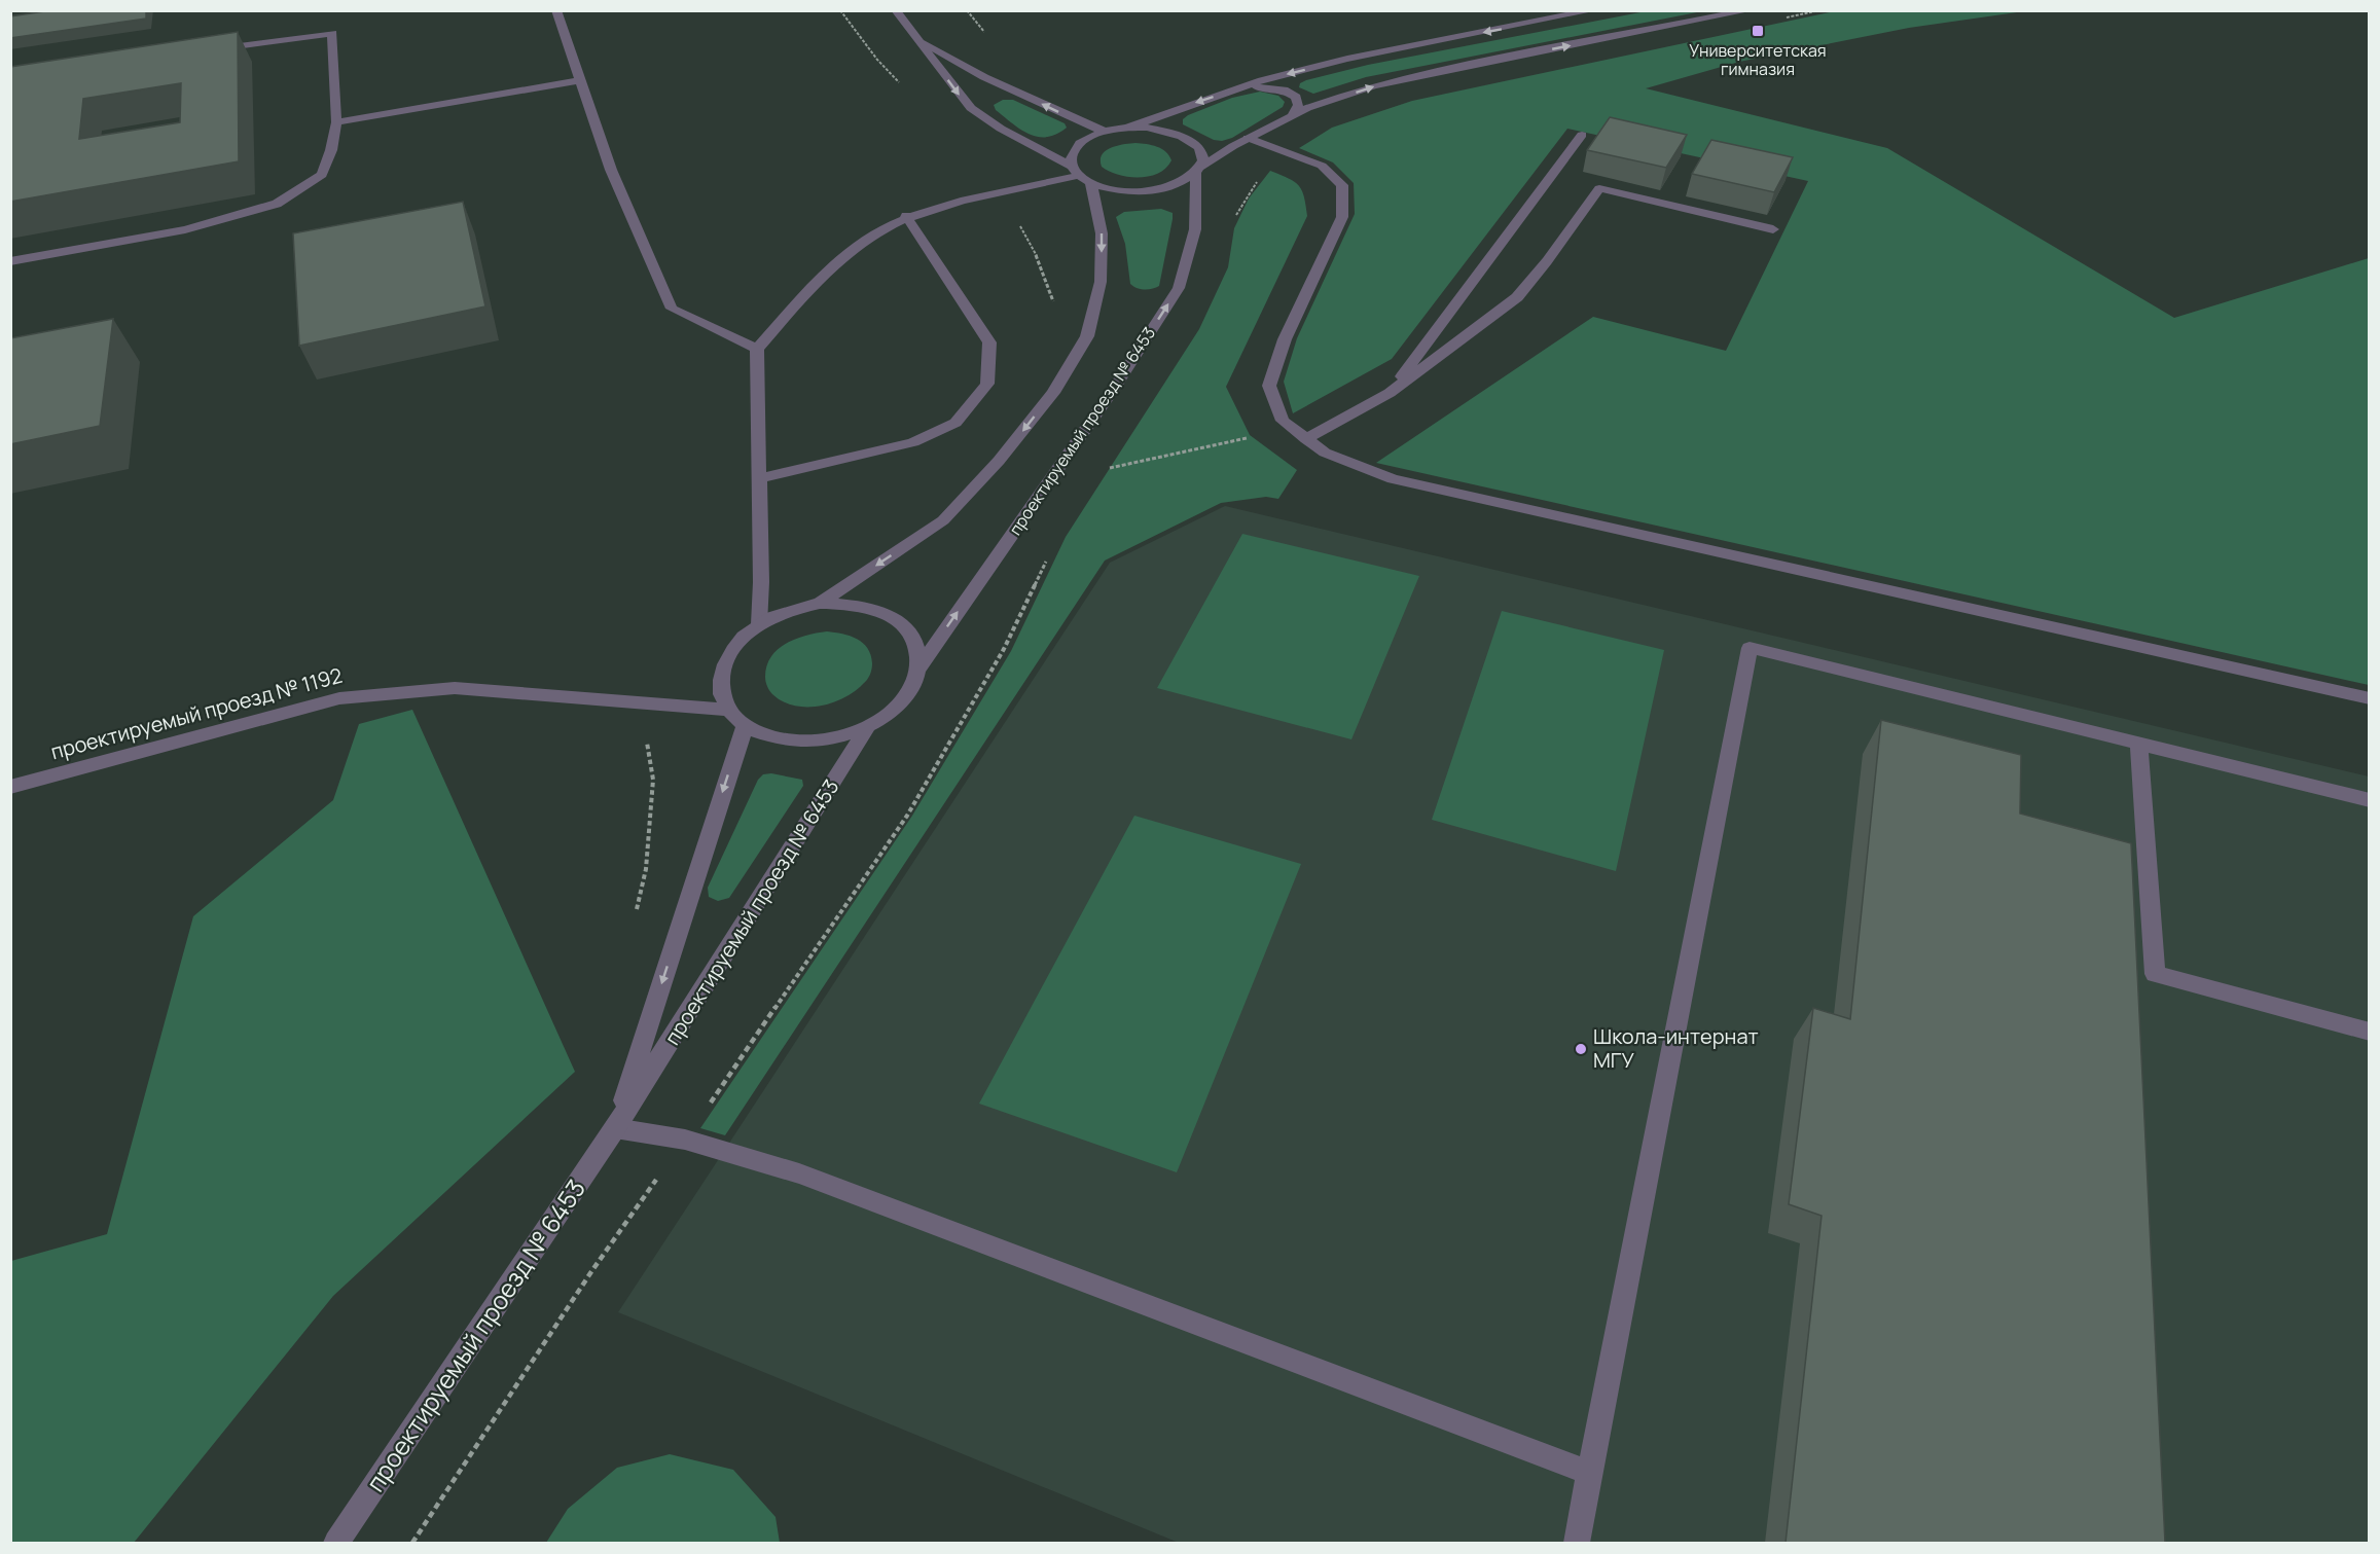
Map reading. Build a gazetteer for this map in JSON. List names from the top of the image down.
{
  "streets": {
    "street": ["проектируемый проезд № 6453", "проектируемый проезд № 1192"]
  },
  "crossings": [
    ["проектируемый проезд № 6453", "проектируемый проезд № 1192"]
  ],
  "places": {
    "transit": ["Университетская гимназия"],
    "other": ["Школа-интернат МГУ"]
  }
}
